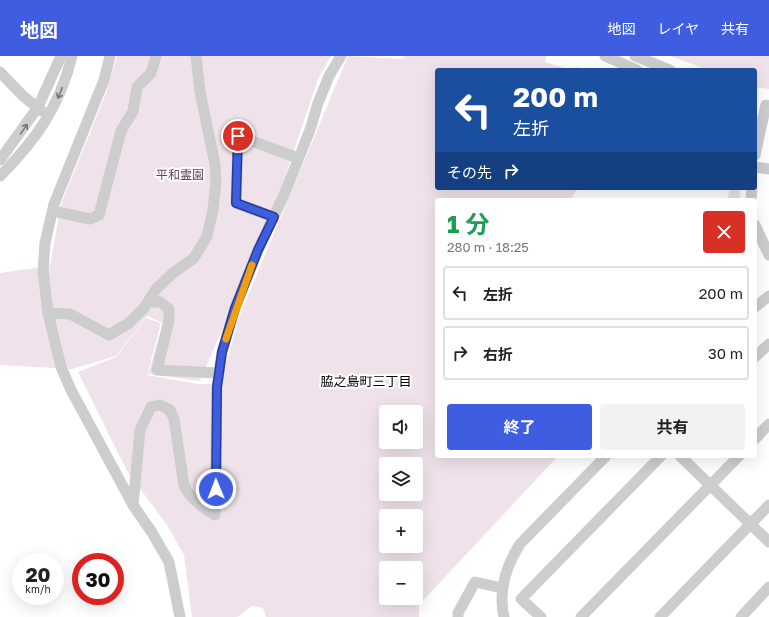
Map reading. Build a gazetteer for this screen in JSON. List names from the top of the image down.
{
  "districts": ["脇之島町三丁目"],
  "parks": ["平和霊園"],
  "page": {
    "header": "地図",
    "nav": ["地図", "レイヤ", "共有"],
    "turn": ["200 m", "左折"],
    "then": "その先",
    "heading": ["1 分", "280 m · 18:25"],
    "list": [
      {
        "name": "左折",
        "value": "200 m"
      },
      {
        "name": "右折",
        "value": "30 m"
      }
    ],
    "buttons": ["終了", "共有"],
    "map_buttons": ["+", "−"],
    "speed": "20 km/h",
    "limit": "30"
  }
}
